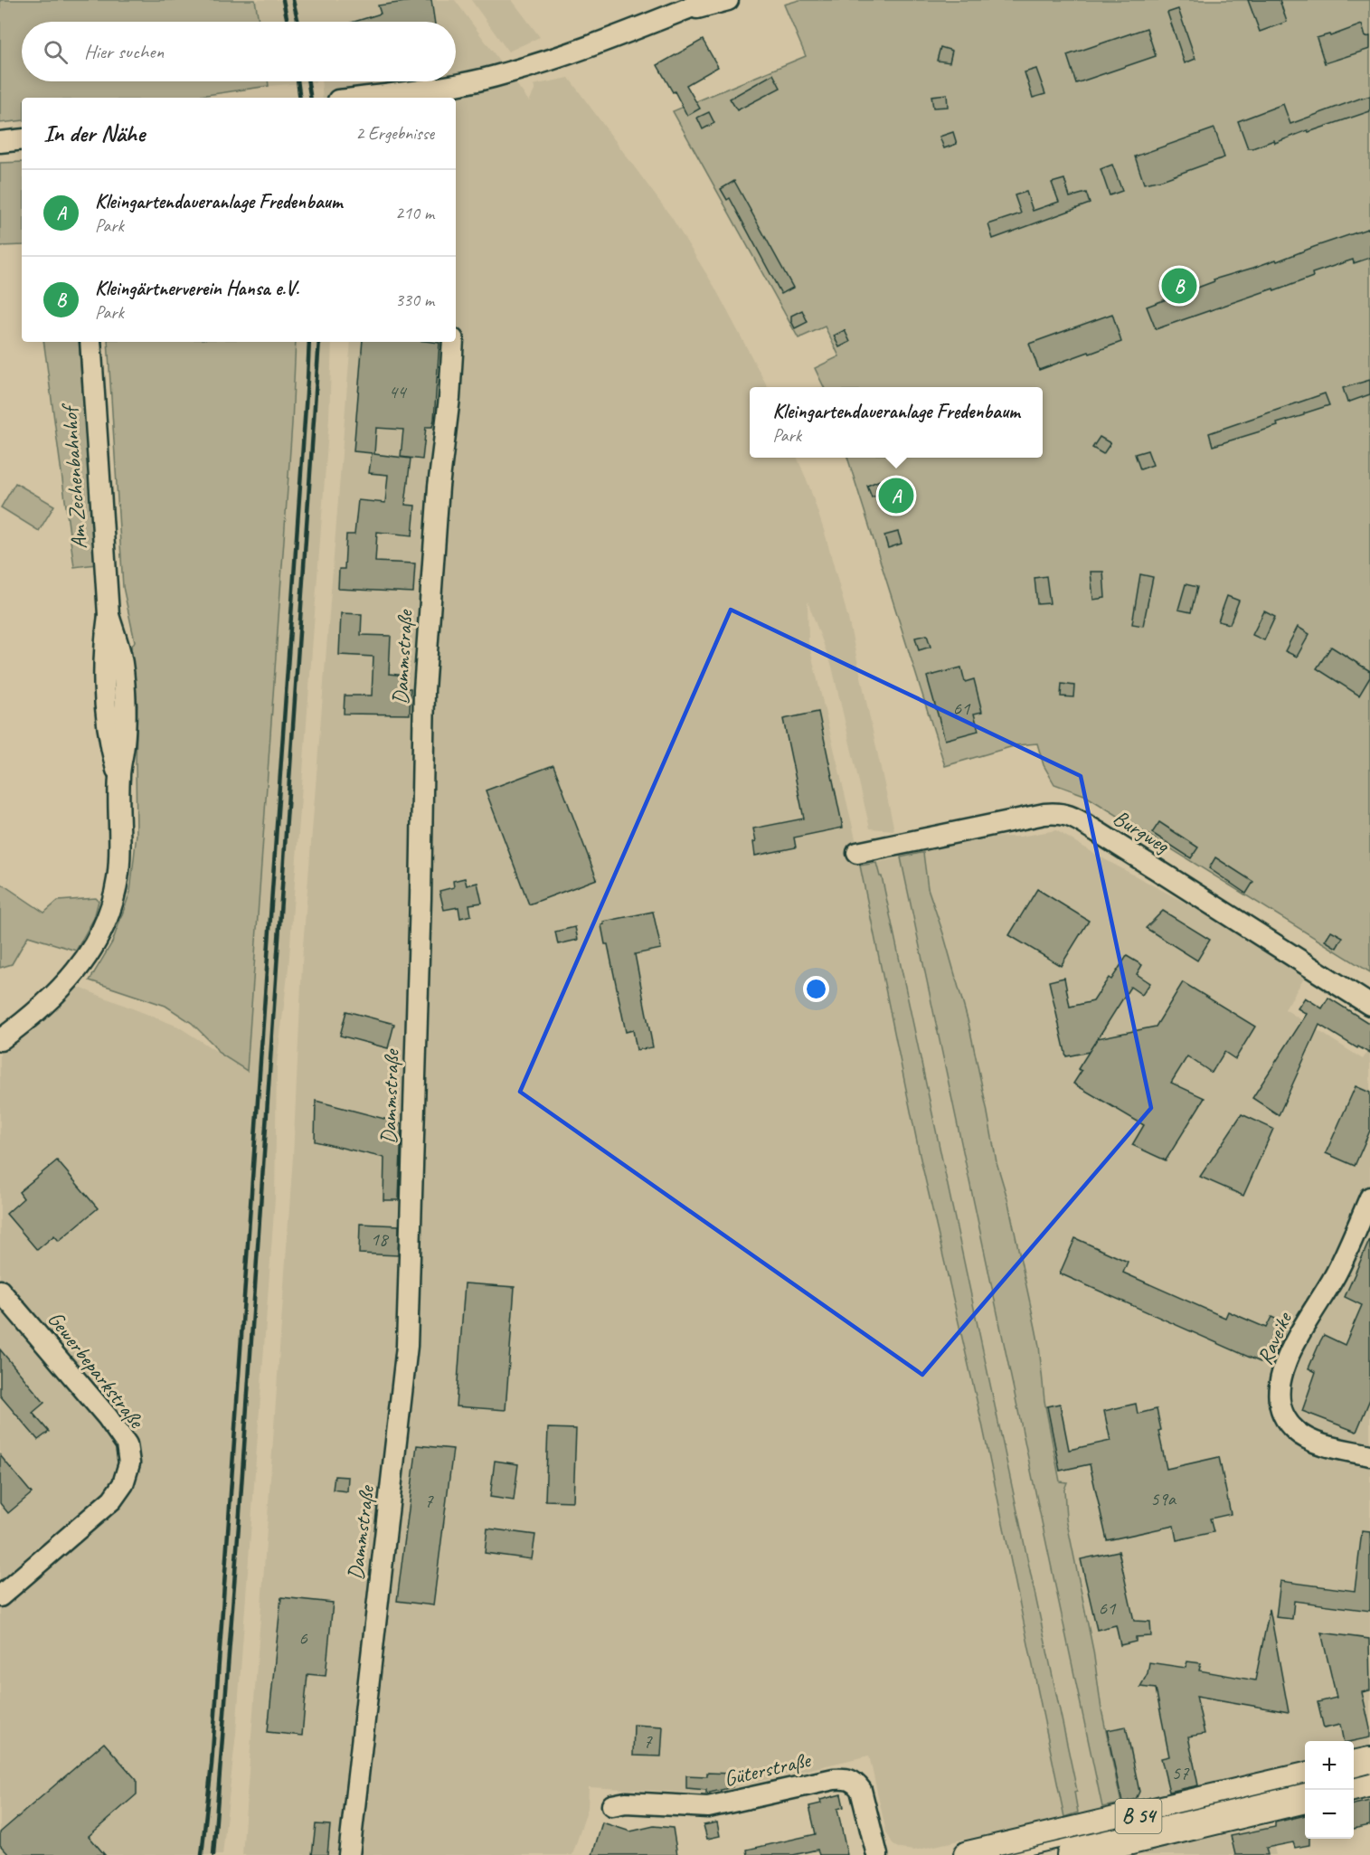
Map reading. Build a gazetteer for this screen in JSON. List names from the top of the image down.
{
  "streets": {
    "main road": ["B 54"],
    "street": [
      "Am Zechenbahnhof",
      "Dammstraße",
      "Burgweg",
      "Raveike",
      "Gewerbeparkstraße",
      "Güterstraße"
    ]
  },
  "house_numbers": [
    "44",
    "61",
    "18",
    "59a",
    "7",
    "61",
    "6",
    "7",
    "57"
  ],
  "page": {
    "search": "Hier suchen",
    "heading": ["In der Nähe", "2 Ergebnisse"],
    "list": [
      {
        "mark": "A",
        "name": "Kleingartendaueranlage Fredenbaum",
        "note": "Park",
        "value": "210 m"
      },
      {
        "mark": "B",
        "name": "Kleingärtnerverein Hansa e.V.",
        "note": "Park",
        "value": "330 m"
      }
    ],
    "pins": ["B", "A"],
    "popup": ["Kleingartendaueranlage Fredenbaum", "Park"],
    "map_buttons": ["+", "−"]
  }
}
